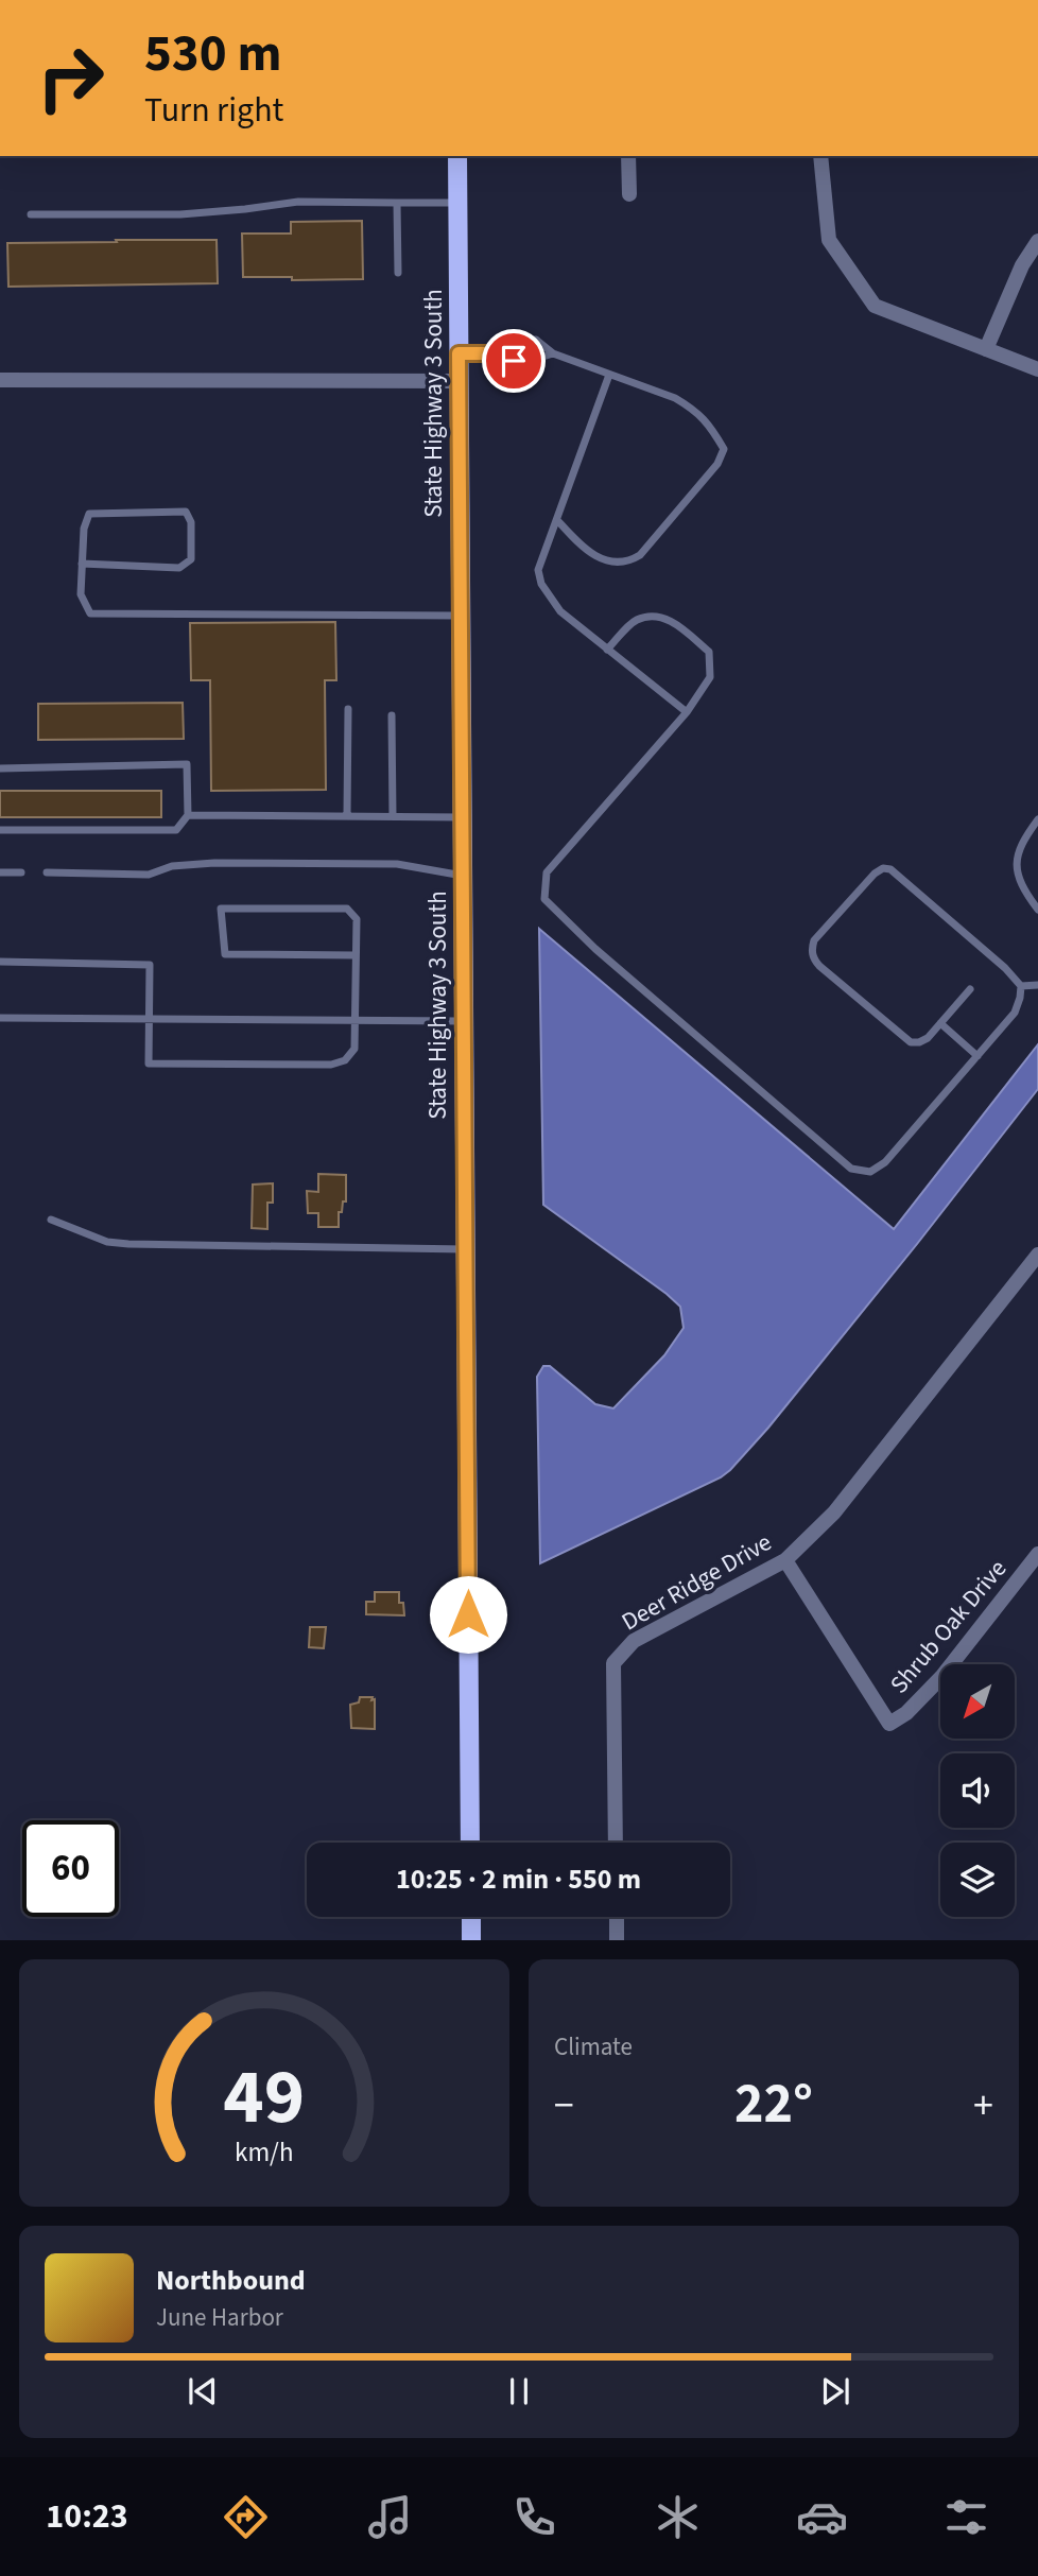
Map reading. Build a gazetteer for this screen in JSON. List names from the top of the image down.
{
  "streets": {
    "main road": ["State Highway 3 South"],
    "street": ["Deer Ridge Drive", "Shrub Oak Drive"]
  },
  "crossings": [
    ["Deer Ridge Drive", "Shrub Oak Drive"]
  ],
  "north": "bottom left",
  "page": {
    "turn": ["530 m", "Turn right"],
    "limit": "60",
    "trip": "10:25 · 2 min · 550 m",
    "tile": "Climate",
    "heat": ["−", "22°", "+"],
    "song": ["Northbound", "June Harbor"],
    "tabs": "10:23",
    "gauge": ["49", "km/h"]
  }
}
